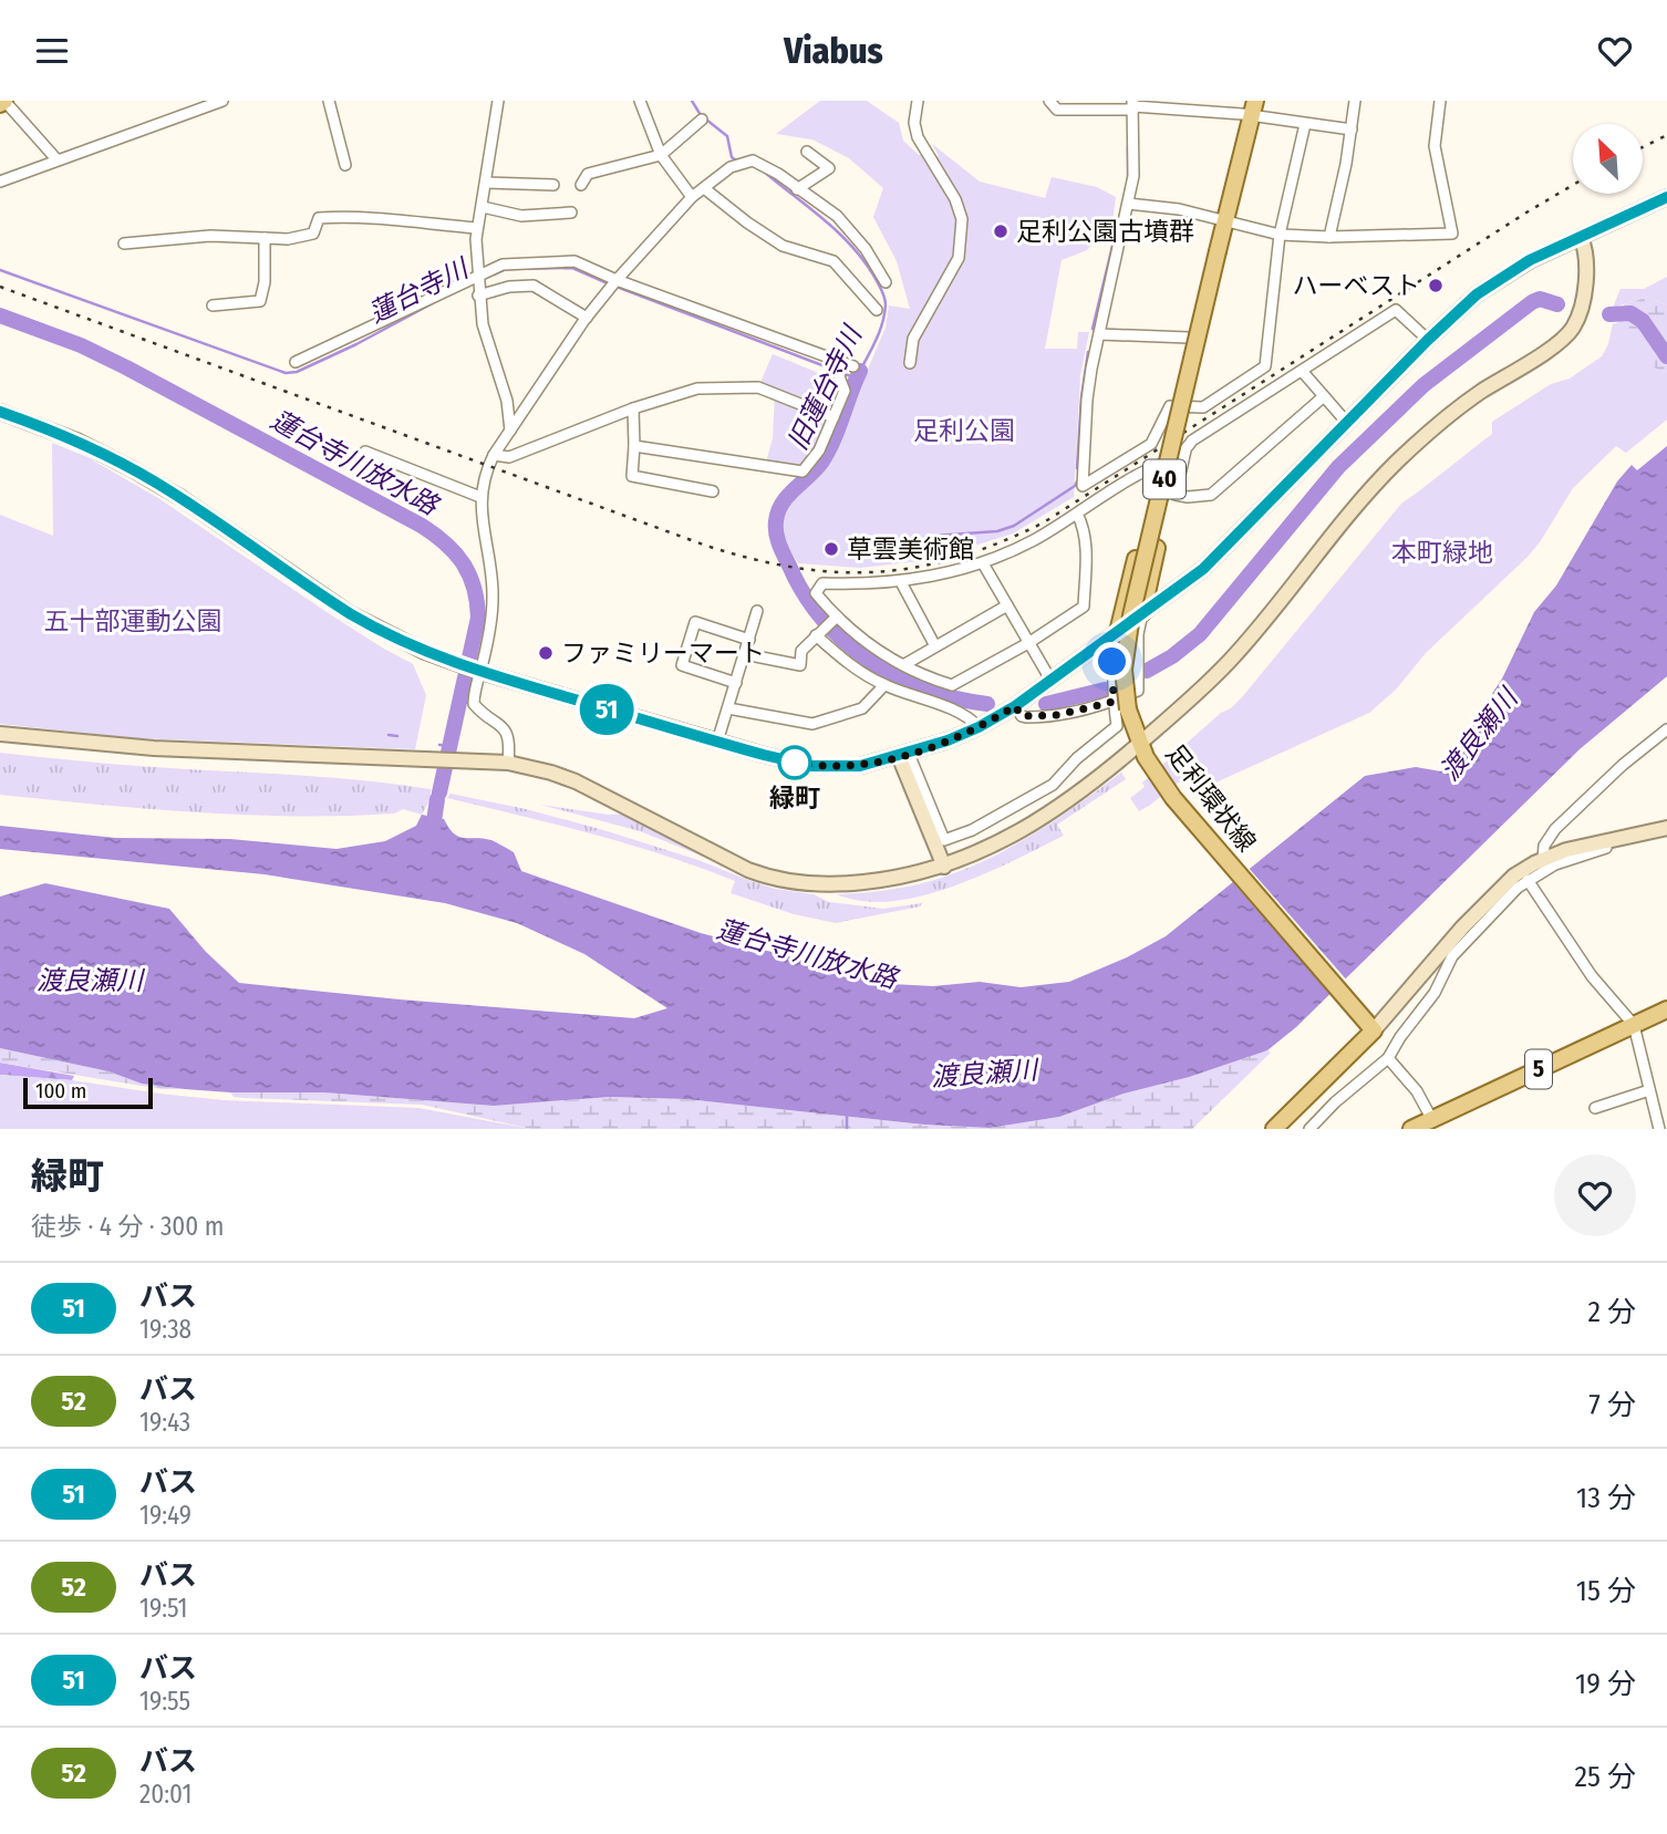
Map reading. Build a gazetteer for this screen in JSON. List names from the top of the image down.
{
  "streets": {
    "main road": ["40", "足利環状線", "5"]
  },
  "water": [
    "蓮台寺川",
    "旧蓮台寺川",
    "蓮台寺川放水路",
    "渡良瀬川"
  ],
  "parks": ["足利公園", "本町緑地", "五十部運動公園"],
  "places": [
    "足利公園古墳群",
    "ハーベスト",
    "草雲美術館",
    "ファミリーマート",
    "緑町"
  ],
  "lines": ["bus line 51"],
  "scale_bar": "100 m",
  "north": "top left",
  "page": {
    "header": "Viabus",
    "on_map": "51",
    "scale": "100 m",
    "heading": ["緑町", "徒歩 · 4 分 · 300 m"],
    "list": [
      {
        "mark": "51",
        "name": "バス",
        "note": "19:38",
        "value": "2 分"
      },
      {
        "mark": "52",
        "name": "バス",
        "note": "19:43",
        "value": "7 分"
      },
      {
        "mark": "51",
        "name": "バス",
        "note": "19:49",
        "value": "13 分"
      },
      {
        "mark": "52",
        "name": "バス",
        "note": "19:51",
        "value": "15 分"
      },
      {
        "mark": "51",
        "name": "バス",
        "note": "19:55",
        "value": "19 分"
      },
      {
        "mark": "52",
        "name": "バス",
        "note": "20:01",
        "value": "25 分"
      }
    ]
  }
}
